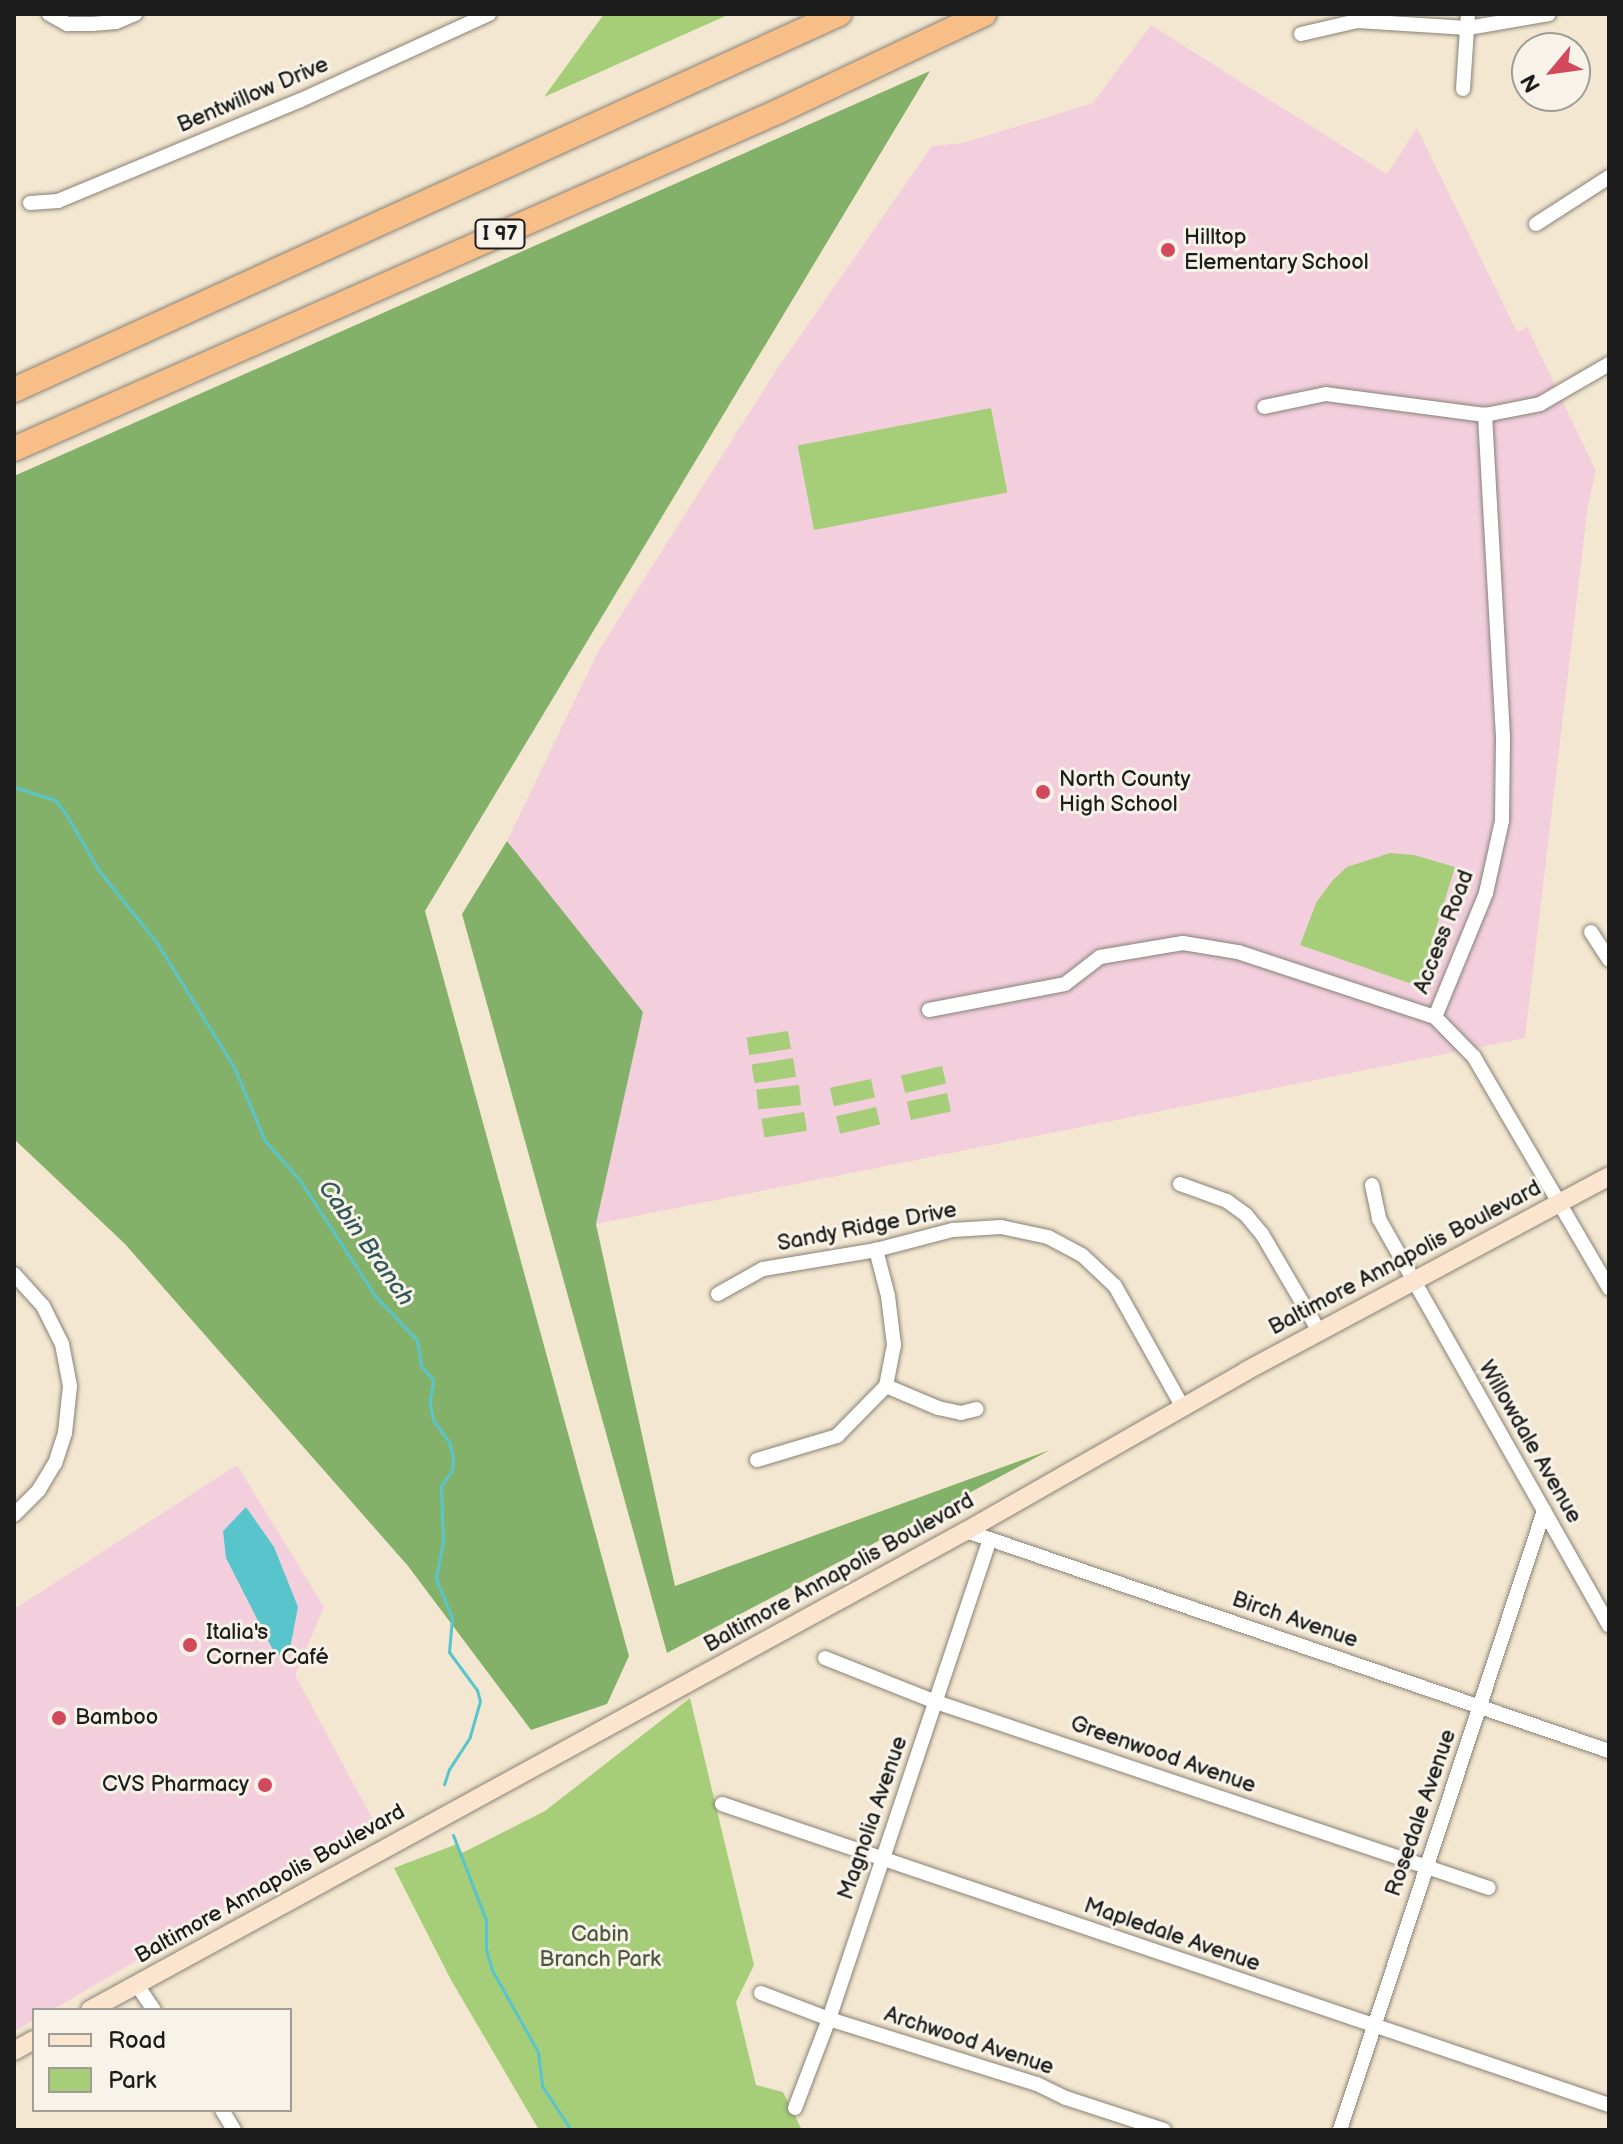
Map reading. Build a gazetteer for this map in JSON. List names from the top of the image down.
{
  "streets": {
    "highway": ["I 97"],
    "main road": ["Baltimore Annapolis Boulevard"],
    "street": [
      "Bentwillow Drive",
      "Access Road",
      "Sandy Ridge Drive",
      "Willowdale Avenue",
      "Birch Avenue",
      "Greenwood Avenue",
      "Rosedale Avenue",
      "Magnolia Avenue",
      "Mapledale Avenue",
      "Archwood Avenue"
    ]
  },
  "crossings": [
    ["Sandy Ridge Drive", "Baltimore Annapolis Boulevard"],
    ["Baltimore Annapolis Boulevard", "Willowdale Avenue"],
    ["Baltimore Annapolis Boulevard", "Birch Avenue"],
    ["Willowdale Avenue", "Rosedale Avenue"],
    ["Birch Avenue", "Rosedale Avenue"],
    ["Birch Avenue", "Magnolia Avenue"],
    ["Greenwood Avenue", "Rosedale Avenue"],
    ["Greenwood Avenue", "Magnolia Avenue"],
    ["Rosedale Avenue", "Mapledale Avenue"],
    ["Magnolia Avenue", "Mapledale Avenue"],
    ["Magnolia Avenue", "Archwood Avenue"]
  ],
  "water": ["Cabin Branch"],
  "parks": ["Cabin Branch Park"],
  "places": [
    "Hilltop Elementary School",
    "North County High School",
    "Italia's Corner Café",
    "Bamboo",
    "CVS Pharmacy"
  ],
  "legend": ["Road", "Park"],
  "north": "bottom left"
}
